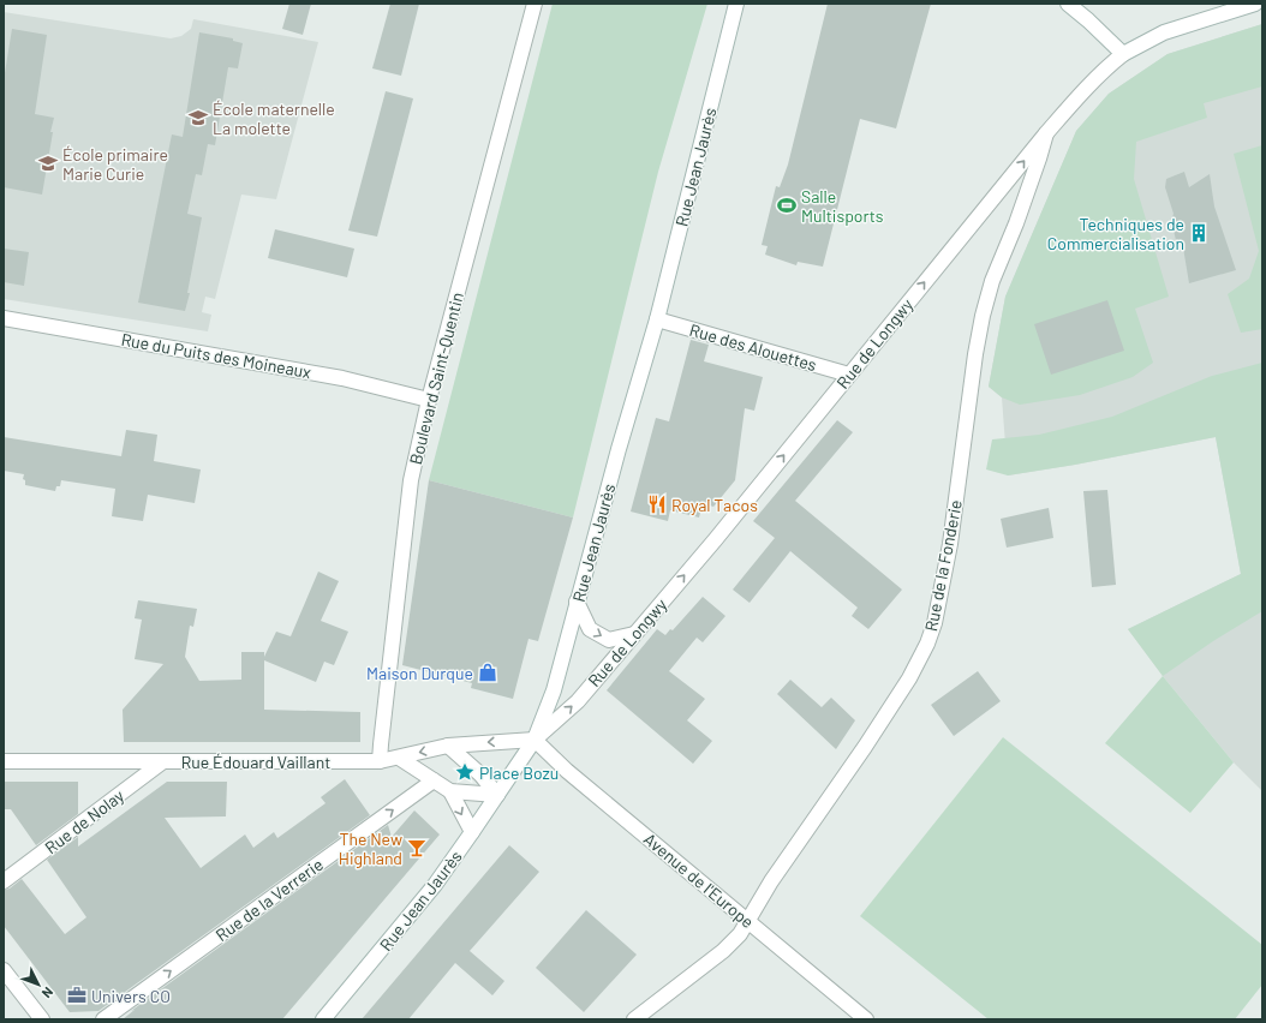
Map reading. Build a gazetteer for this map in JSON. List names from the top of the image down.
{
  "streets": {
    "street": [
      "Rue Jean Jaurès",
      "Rue de Longwy",
      "Rue des Alouettes",
      "Rue du Puits des Moineaux",
      "Boulevard Saint-Quentin",
      "Rue de la Fonderie",
      "Rue Édouard Vaillant",
      "Rue de Nolay",
      "Avenue de l'Europe",
      "Rue de la Verrerie"
    ]
  },
  "crossings": [
    ["Rue Jean Jaurès", "Rue de Longwy"],
    ["Rue Jean Jaurès", "Rue des Alouettes"],
    ["Rue Jean Jaurès", "Rue Édouard Vaillant"],
    ["Rue Jean Jaurès", "Avenue de l'Europe"],
    ["Rue de Longwy", "Rue des Alouettes"],
    ["Rue de Longwy", "Rue de la Fonderie"],
    ["Rue de Longwy", "Rue Édouard Vaillant"],
    ["Rue de Longwy", "Avenue de l'Europe"],
    ["Rue du Puits des Moineaux", "Boulevard Saint-Quentin"],
    ["Boulevard Saint-Quentin", "Rue Édouard Vaillant"],
    ["Rue de la Fonderie", "Avenue de l'Europe"],
    ["Rue Édouard Vaillant", "Rue de Nolay"],
    ["Rue Édouard Vaillant", "Avenue de l'Europe"]
  ],
  "one_way": ["Rue de Longwy", "Rue de la Verrerie"],
  "places": {
    "school or university": ["École maternelle La molette", "École primaire Marie Curie"],
    "sports": ["Salle Multisports"],
    "building": ["Techniques de Commercialisation"],
    "restaurant": ["Royal Tacos"],
    "shop": ["Maison Durque"],
    "place": ["Place Bozu"],
    "bar": ["The New Highland"],
    "office": ["Univers CO"]
  },
  "north": "bottom right"
}
